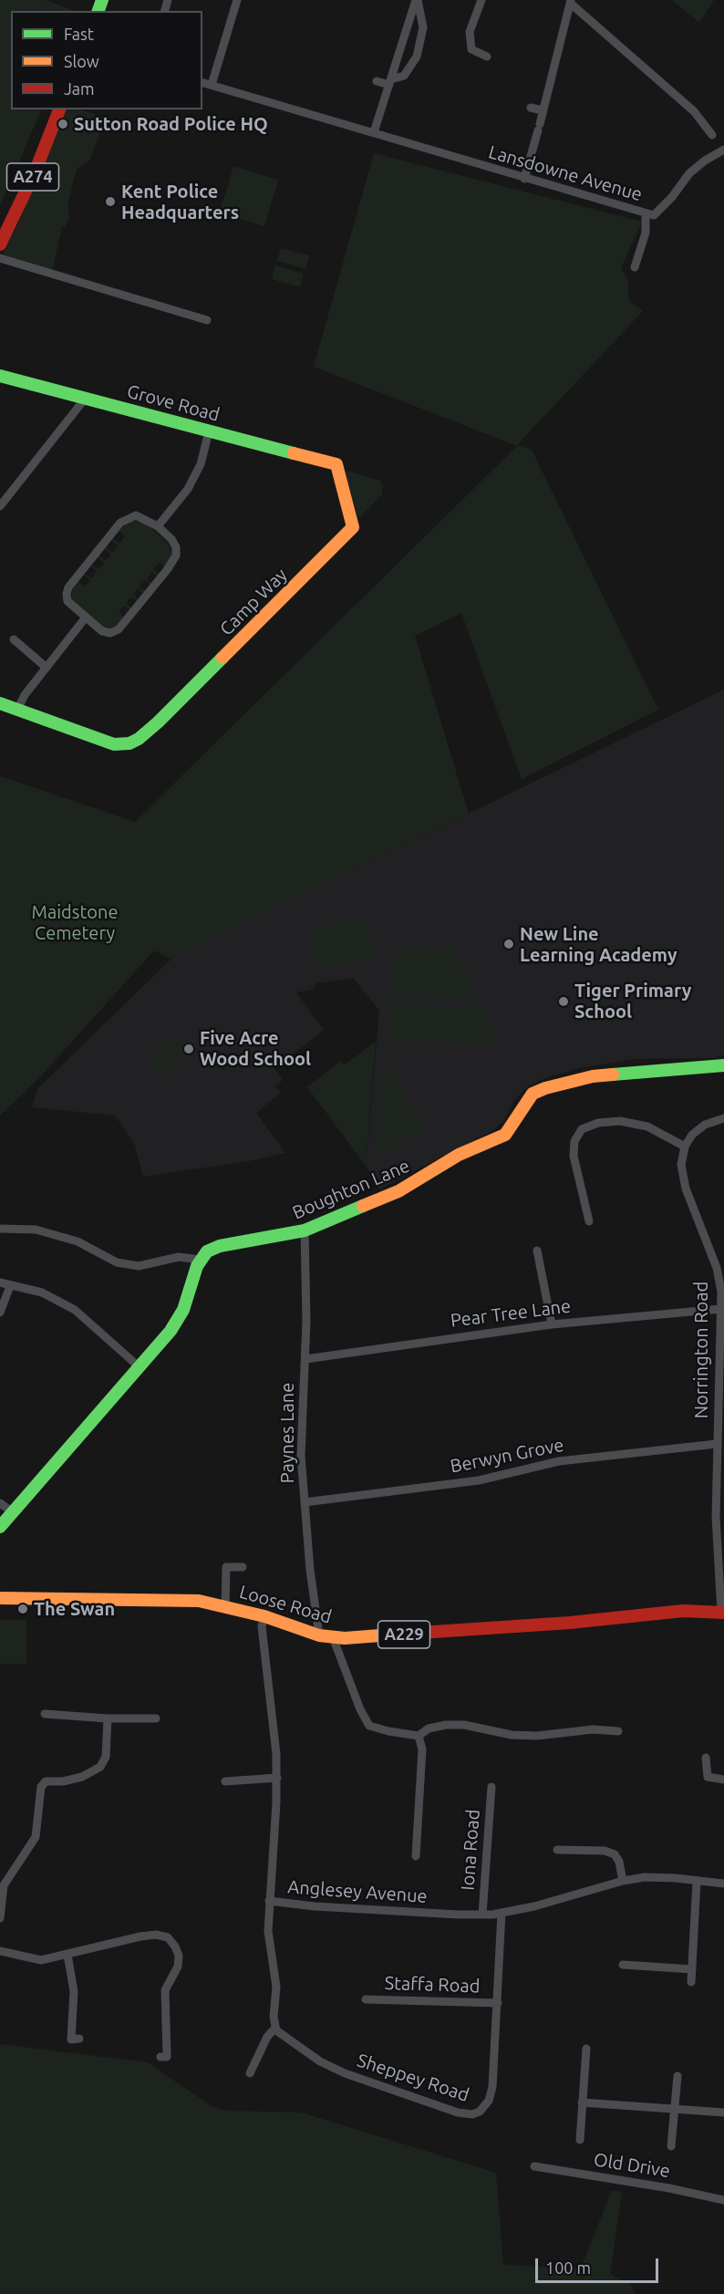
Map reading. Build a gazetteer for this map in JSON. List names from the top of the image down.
{
  "streets": {
    "main road": [
      "A274",
      "Grove Road",
      "Camp Way",
      "Boughton Lane",
      "Loose Road",
      "A229"
    ],
    "street": [
      "Lansdowne Avenue",
      "Pear Tree Lane",
      "Norrington Road",
      "Paynes Lane",
      "Berwyn Grove",
      "Iona Road",
      "Anglesey Avenue",
      "Staffa Road",
      "Sheppey Road",
      "Old Drive"
    ]
  },
  "crossings": [
    ["Grove Road", "Camp Way"],
    ["Boughton Lane", "Paynes Lane"],
    ["Pear Tree Lane", "Norrington Road"],
    ["Pear Tree Lane", "Paynes Lane"],
    ["Norrington Road", "Berwyn Grove"],
    ["Norrington Road", "Loose Road"],
    ["Paynes Lane", "Berwyn Grove"],
    ["Paynes Lane", "Loose Road"],
    ["Loose Road", "Anglesey Avenue"],
    ["Iona Road", "Anglesey Avenue"],
    ["Anglesey Avenue", "Sheppey Road"],
    ["Staffa Road", "Sheppey Road"]
  ],
  "parks": ["Maidstone Cemetery"],
  "places": [
    "Sutton Road Police HQ",
    "Kent Police Headquarters",
    "New Line Learning Academy",
    "Tiger Primary School",
    "Five Acre Wood School",
    "The Swan"
  ],
  "legend": ["Fast", "Slow", "Jam"],
  "scale_bar": "100 m"
}
